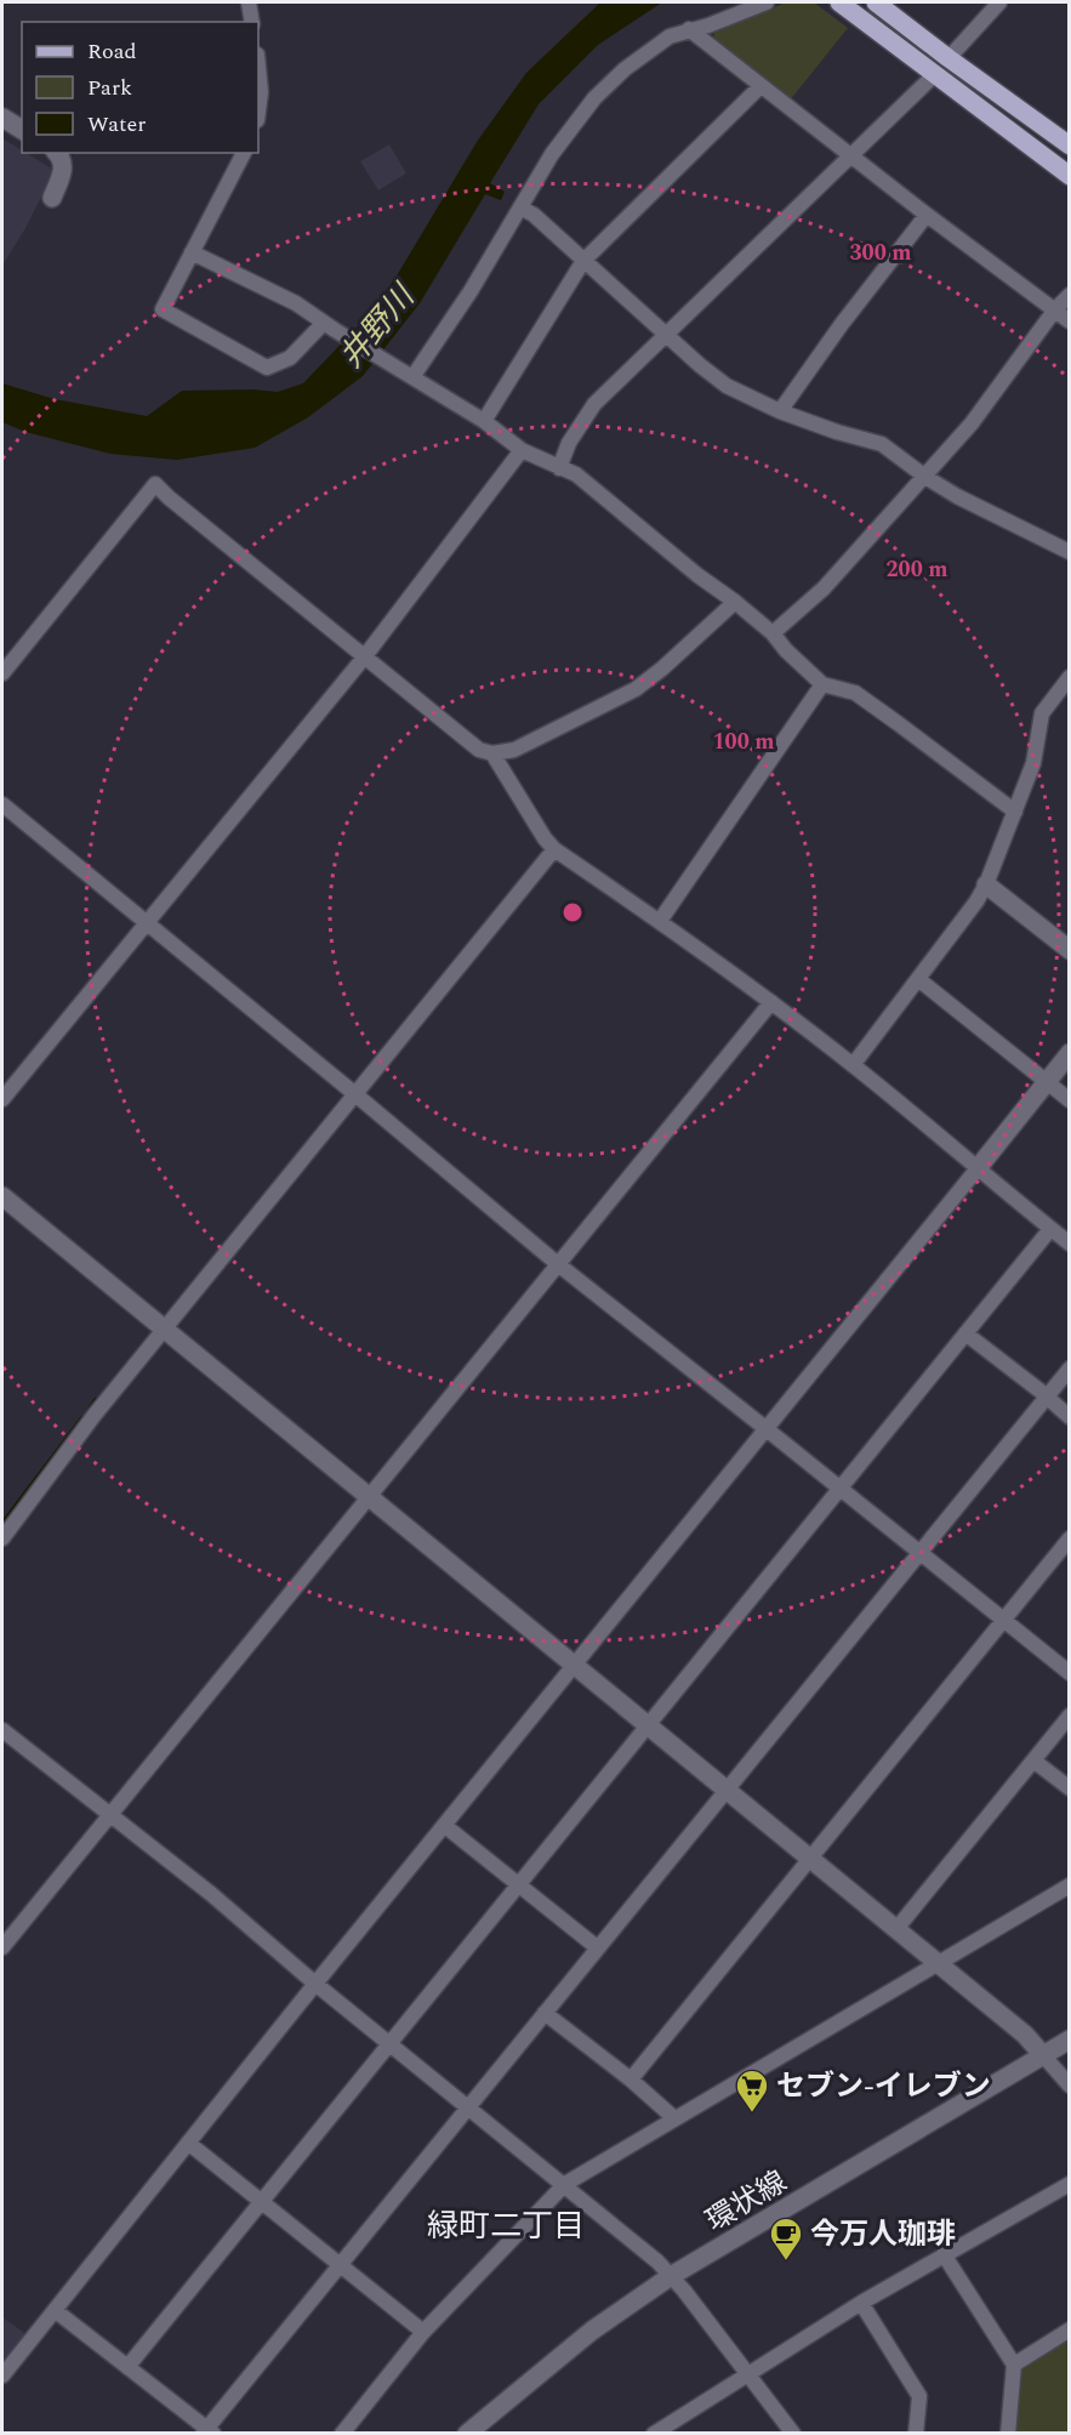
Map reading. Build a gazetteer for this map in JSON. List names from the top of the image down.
{
  "streets": {
    "street": ["環状線"]
  },
  "districts": ["緑町二丁目"],
  "water": ["井野川"],
  "places": {
    "supermarket": ["セブン-イレブン"],
    "cafe": ["今万人珈琲"]
  },
  "legend": ["Road", "Park", "Water"],
  "rings": ["300 m", "200 m", "100 m"]
}
